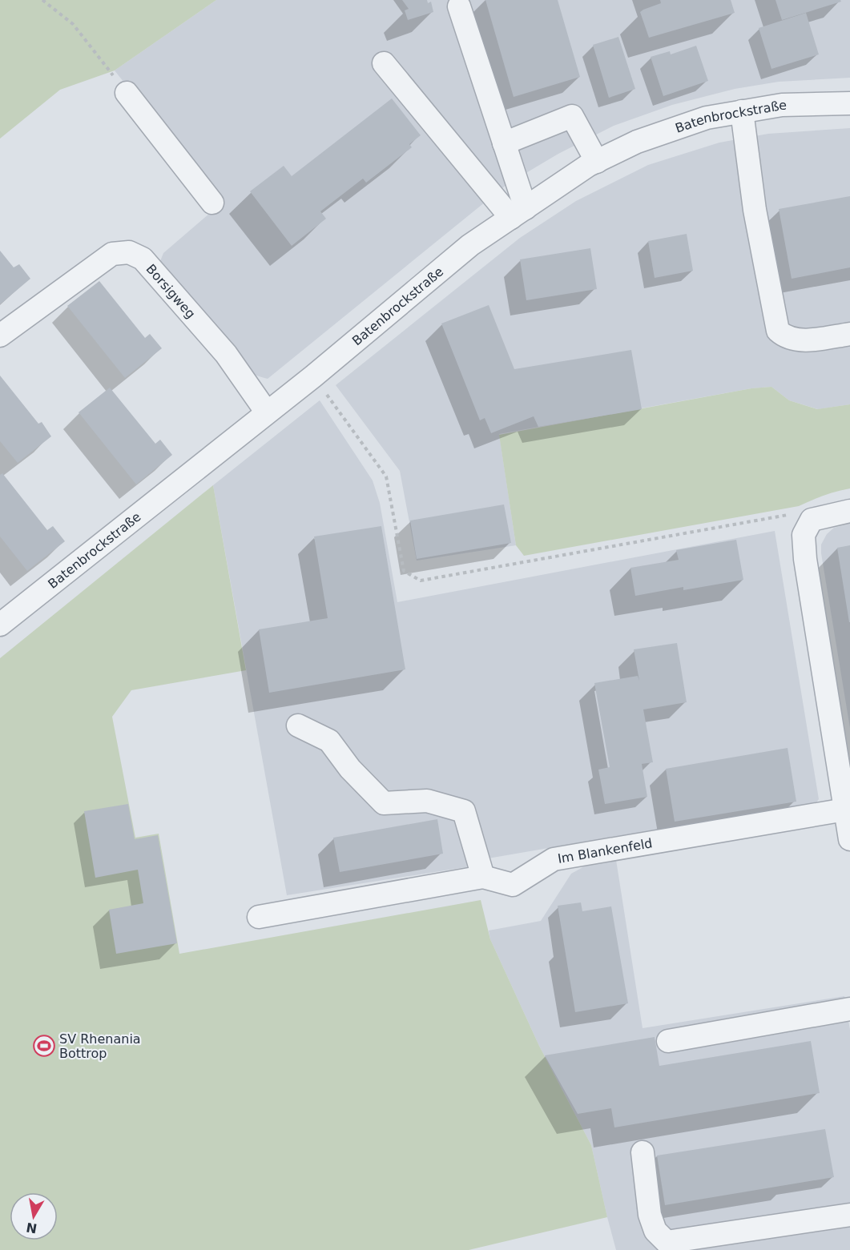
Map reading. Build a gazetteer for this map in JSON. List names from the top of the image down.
{
  "streets": {
    "street": ["Batenbrockstraße", "Borsigweg", "Im Blankenfeld"]
  },
  "crossings": [
    ["Batenbrockstraße", "Borsigweg"]
  ],
  "places": {
    "sports": ["SV Rhenania Bottrop"]
  },
  "north": "bottom"
}
